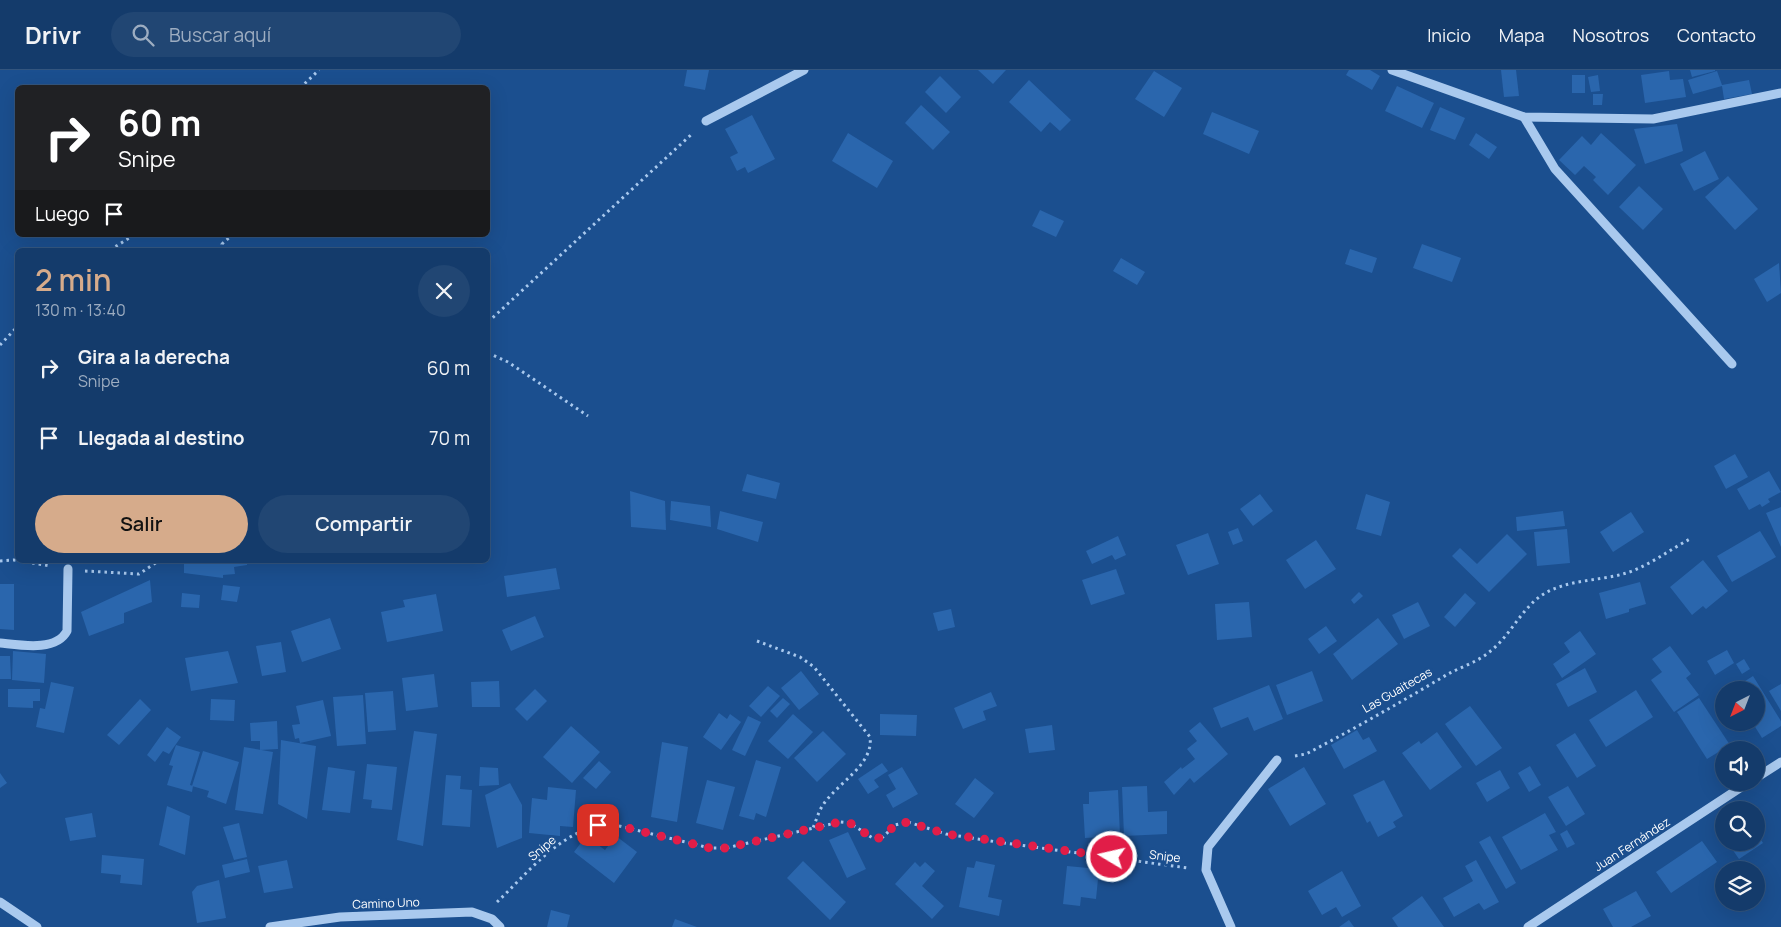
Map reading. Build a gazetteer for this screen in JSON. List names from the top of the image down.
{
  "streets": {
    "street": ["Juan Fernández", "Camino Uno"],
    "path": ["Las Guaitecas", "Snipe"]
  },
  "crossings": [
    ["Snipe", "Camino Uno"]
  ],
  "north": "bottom left",
  "page": {
    "header": "Drivr",
    "search": "Buscar aquí",
    "nav": [
      "Inicio",
      "Mapa",
      "Nosotros",
      "Contacto"
    ],
    "turn": ["60 m", "Snipe"],
    "then": "Luego",
    "heading": ["2 min", "130 m · 13:40"],
    "list": [
      {
        "name": "Gira a la derecha",
        "note": "Snipe",
        "value": "60 m"
      },
      {
        "name": "Llegada al destino",
        "value": "70 m"
      }
    ],
    "buttons": ["Salir", "Compartir"]
  }
}
